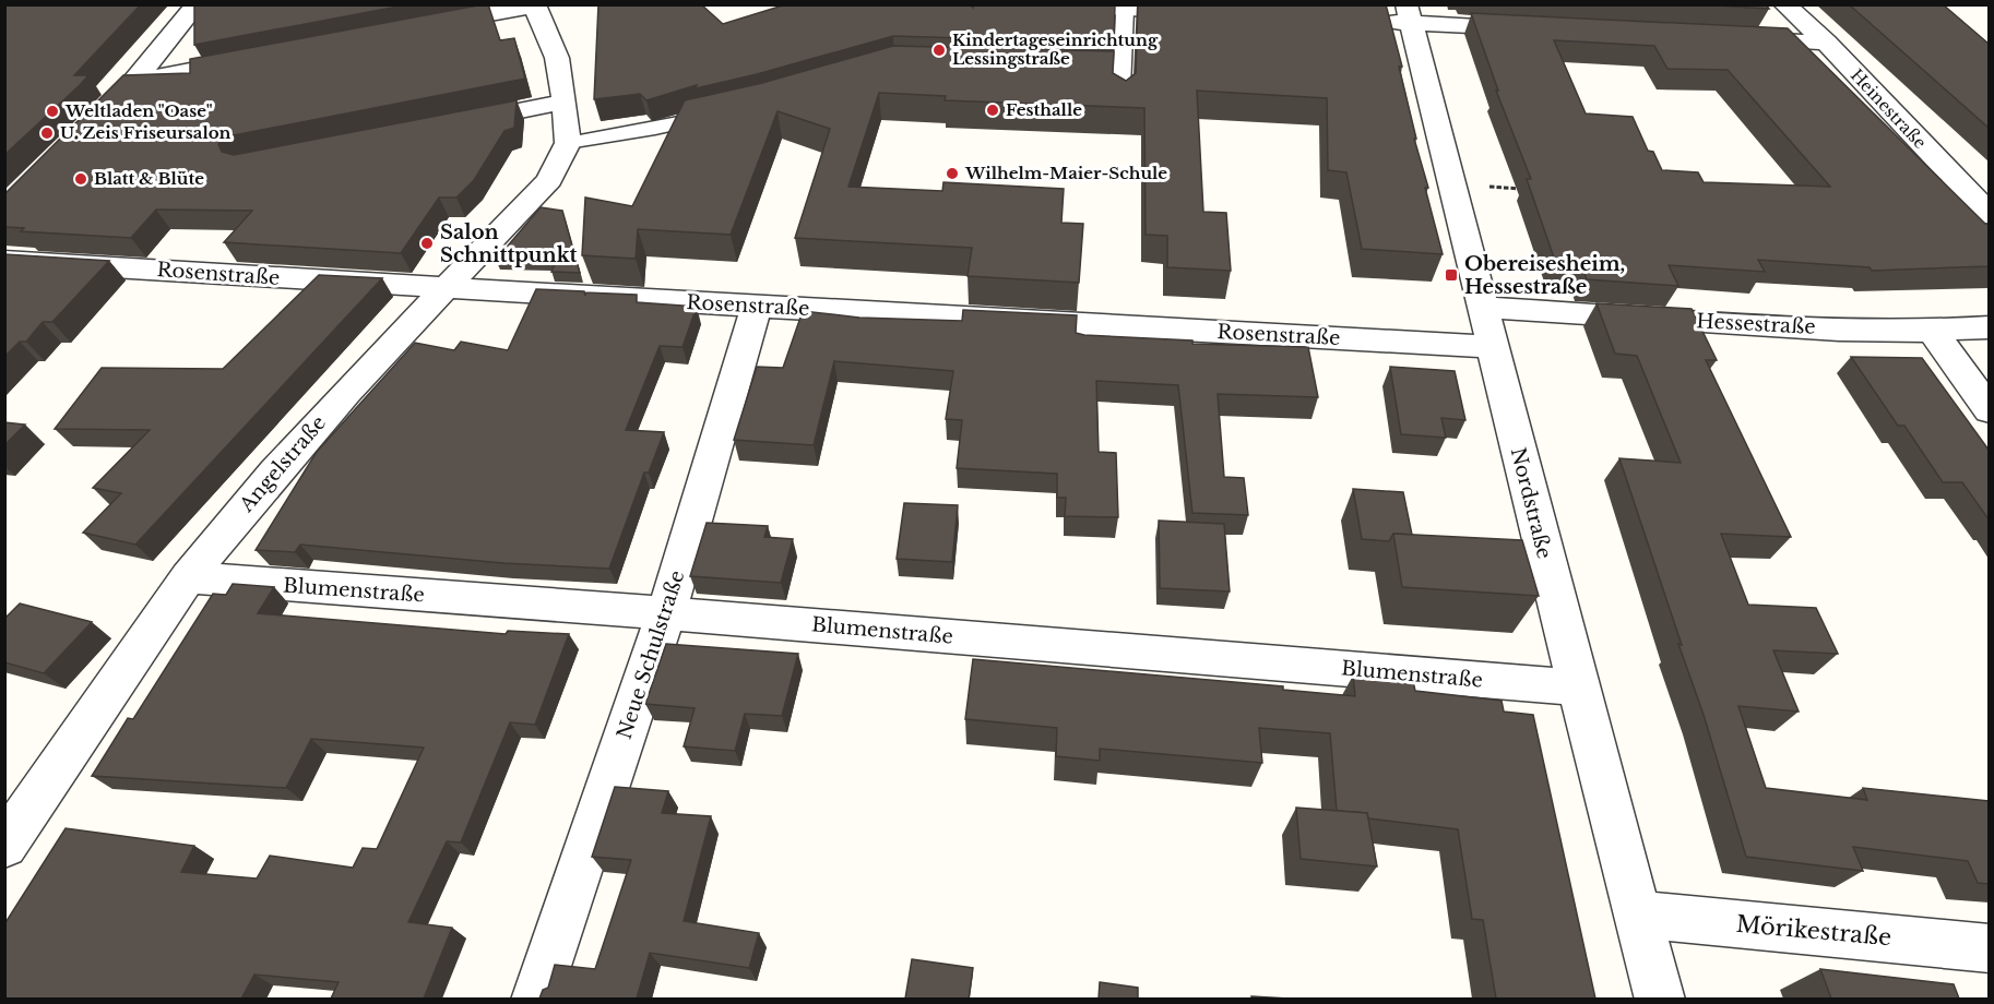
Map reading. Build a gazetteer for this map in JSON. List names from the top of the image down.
{
  "streets": {
    "street": [
      "Heinestraße",
      "Rosenstraße",
      "Hessestraße",
      "Angelstraße",
      "Nordstraße",
      "Blumenstraße",
      "Neue Schulstraße",
      "Mörikestraße"
    ]
  },
  "crossings": [
    ["Rosenstraße", "Angelstraße"],
    ["Rosenstraße", "Nordstraße"],
    ["Rosenstraße", "Neue Schulstraße"],
    ["Hessestraße", "Nordstraße"],
    ["Angelstraße", "Blumenstraße"],
    ["Nordstraße", "Blumenstraße"],
    ["Nordstraße", "Mörikestraße"],
    ["Blumenstraße", "Neue Schulstraße"]
  ],
  "places": {
    "other": [
      "Kindertageseinrichtung Lessingstraße",
      "Festhalle",
      "Weltladen \"Oase\"",
      "U. Zeis Friseursalon",
      "Wilhelm-Maier-Schule",
      "Blatt & Blüte",
      "Salon Schnittpunkt"
    ],
    "transit": ["Obereisesheim, Hessestraße"]
  }
}
